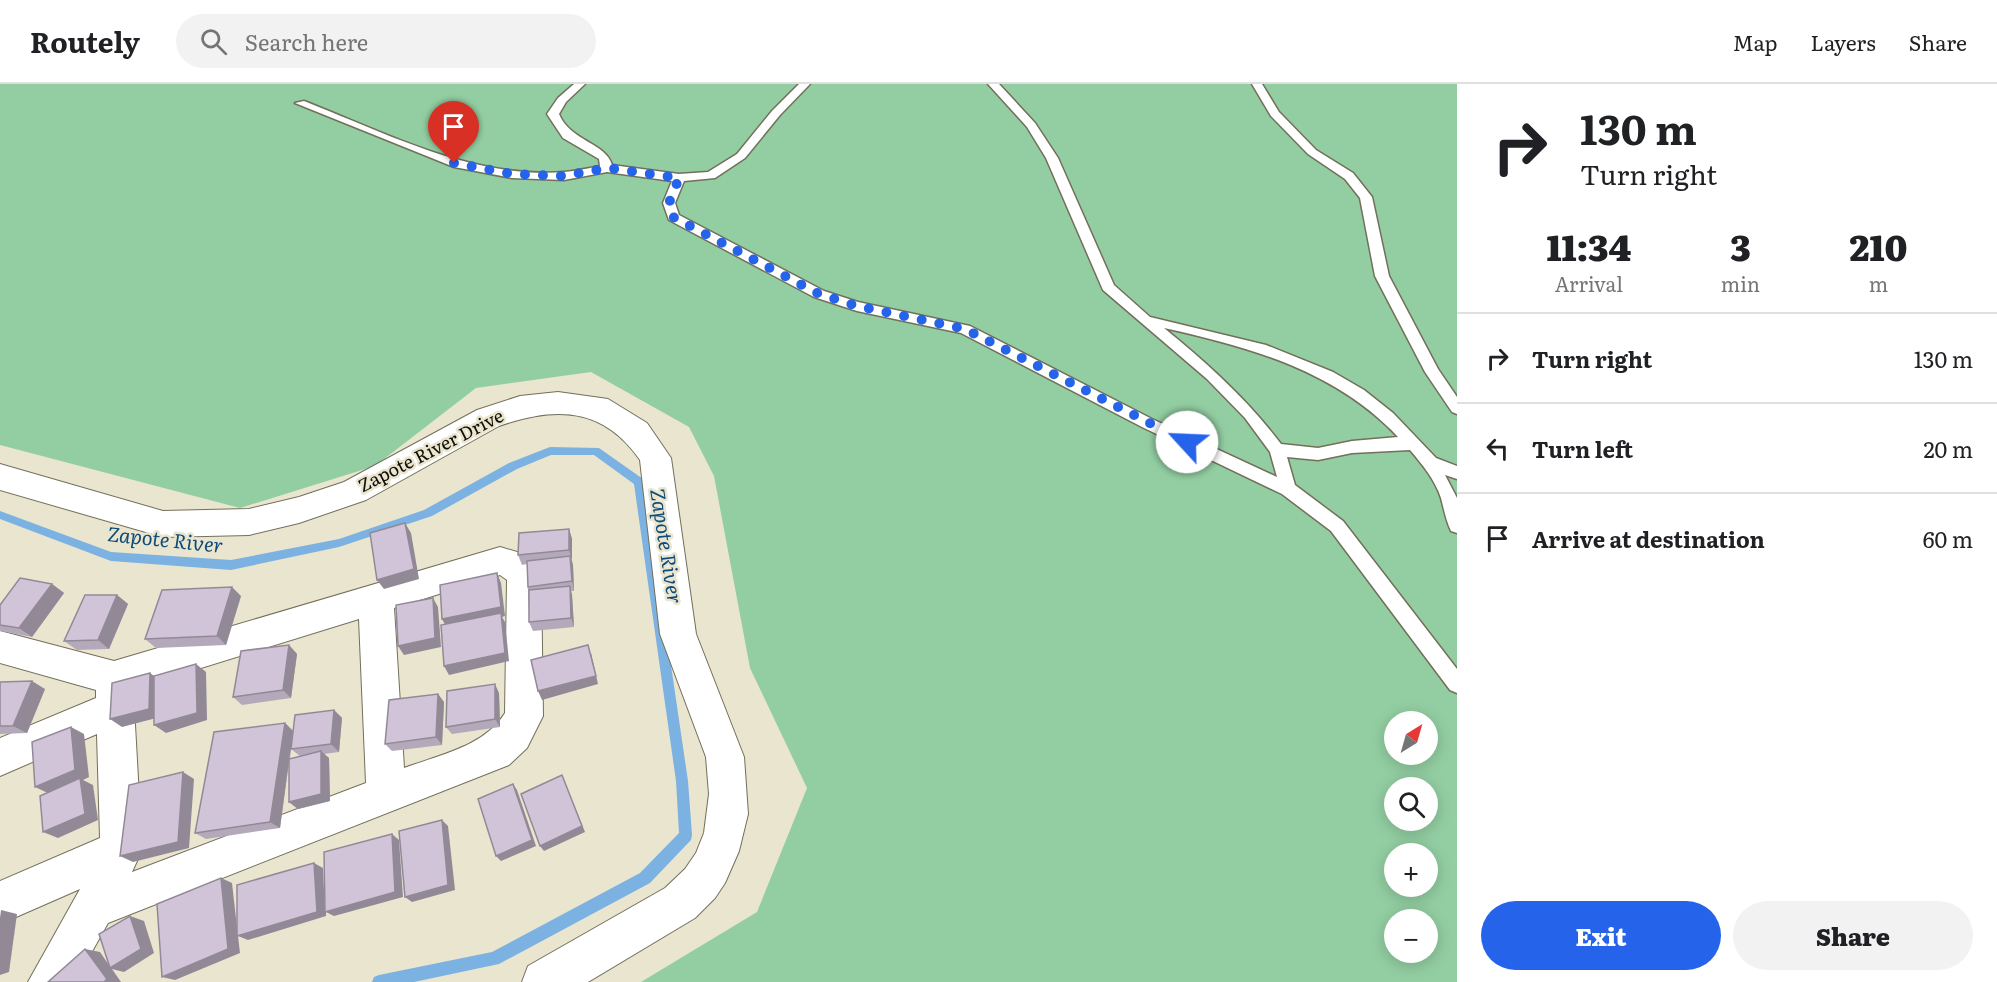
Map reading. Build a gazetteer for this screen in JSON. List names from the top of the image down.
{
  "streets": {
    "street": ["Zapote River Drive"]
  },
  "water": ["Zapote River"],
  "north": "top right",
  "page": {
    "header": "Routely",
    "search": "Search here",
    "nav": ["Map", "Layers", "Share"],
    "turn": ["130 m", "Turn right"],
    "eta": [
      "11:34",
      "Arrival",
      "3",
      "min",
      "210",
      "m"
    ],
    "list": [
      {
        "name": "Turn right",
        "value": "130 m"
      },
      {
        "name": "Turn left",
        "value": "20 m"
      },
      {
        "name": "Arrive at destination",
        "value": "60 m"
      }
    ],
    "map_buttons": ["+", "−"],
    "buttons": ["Exit", "Share"]
  }
}
